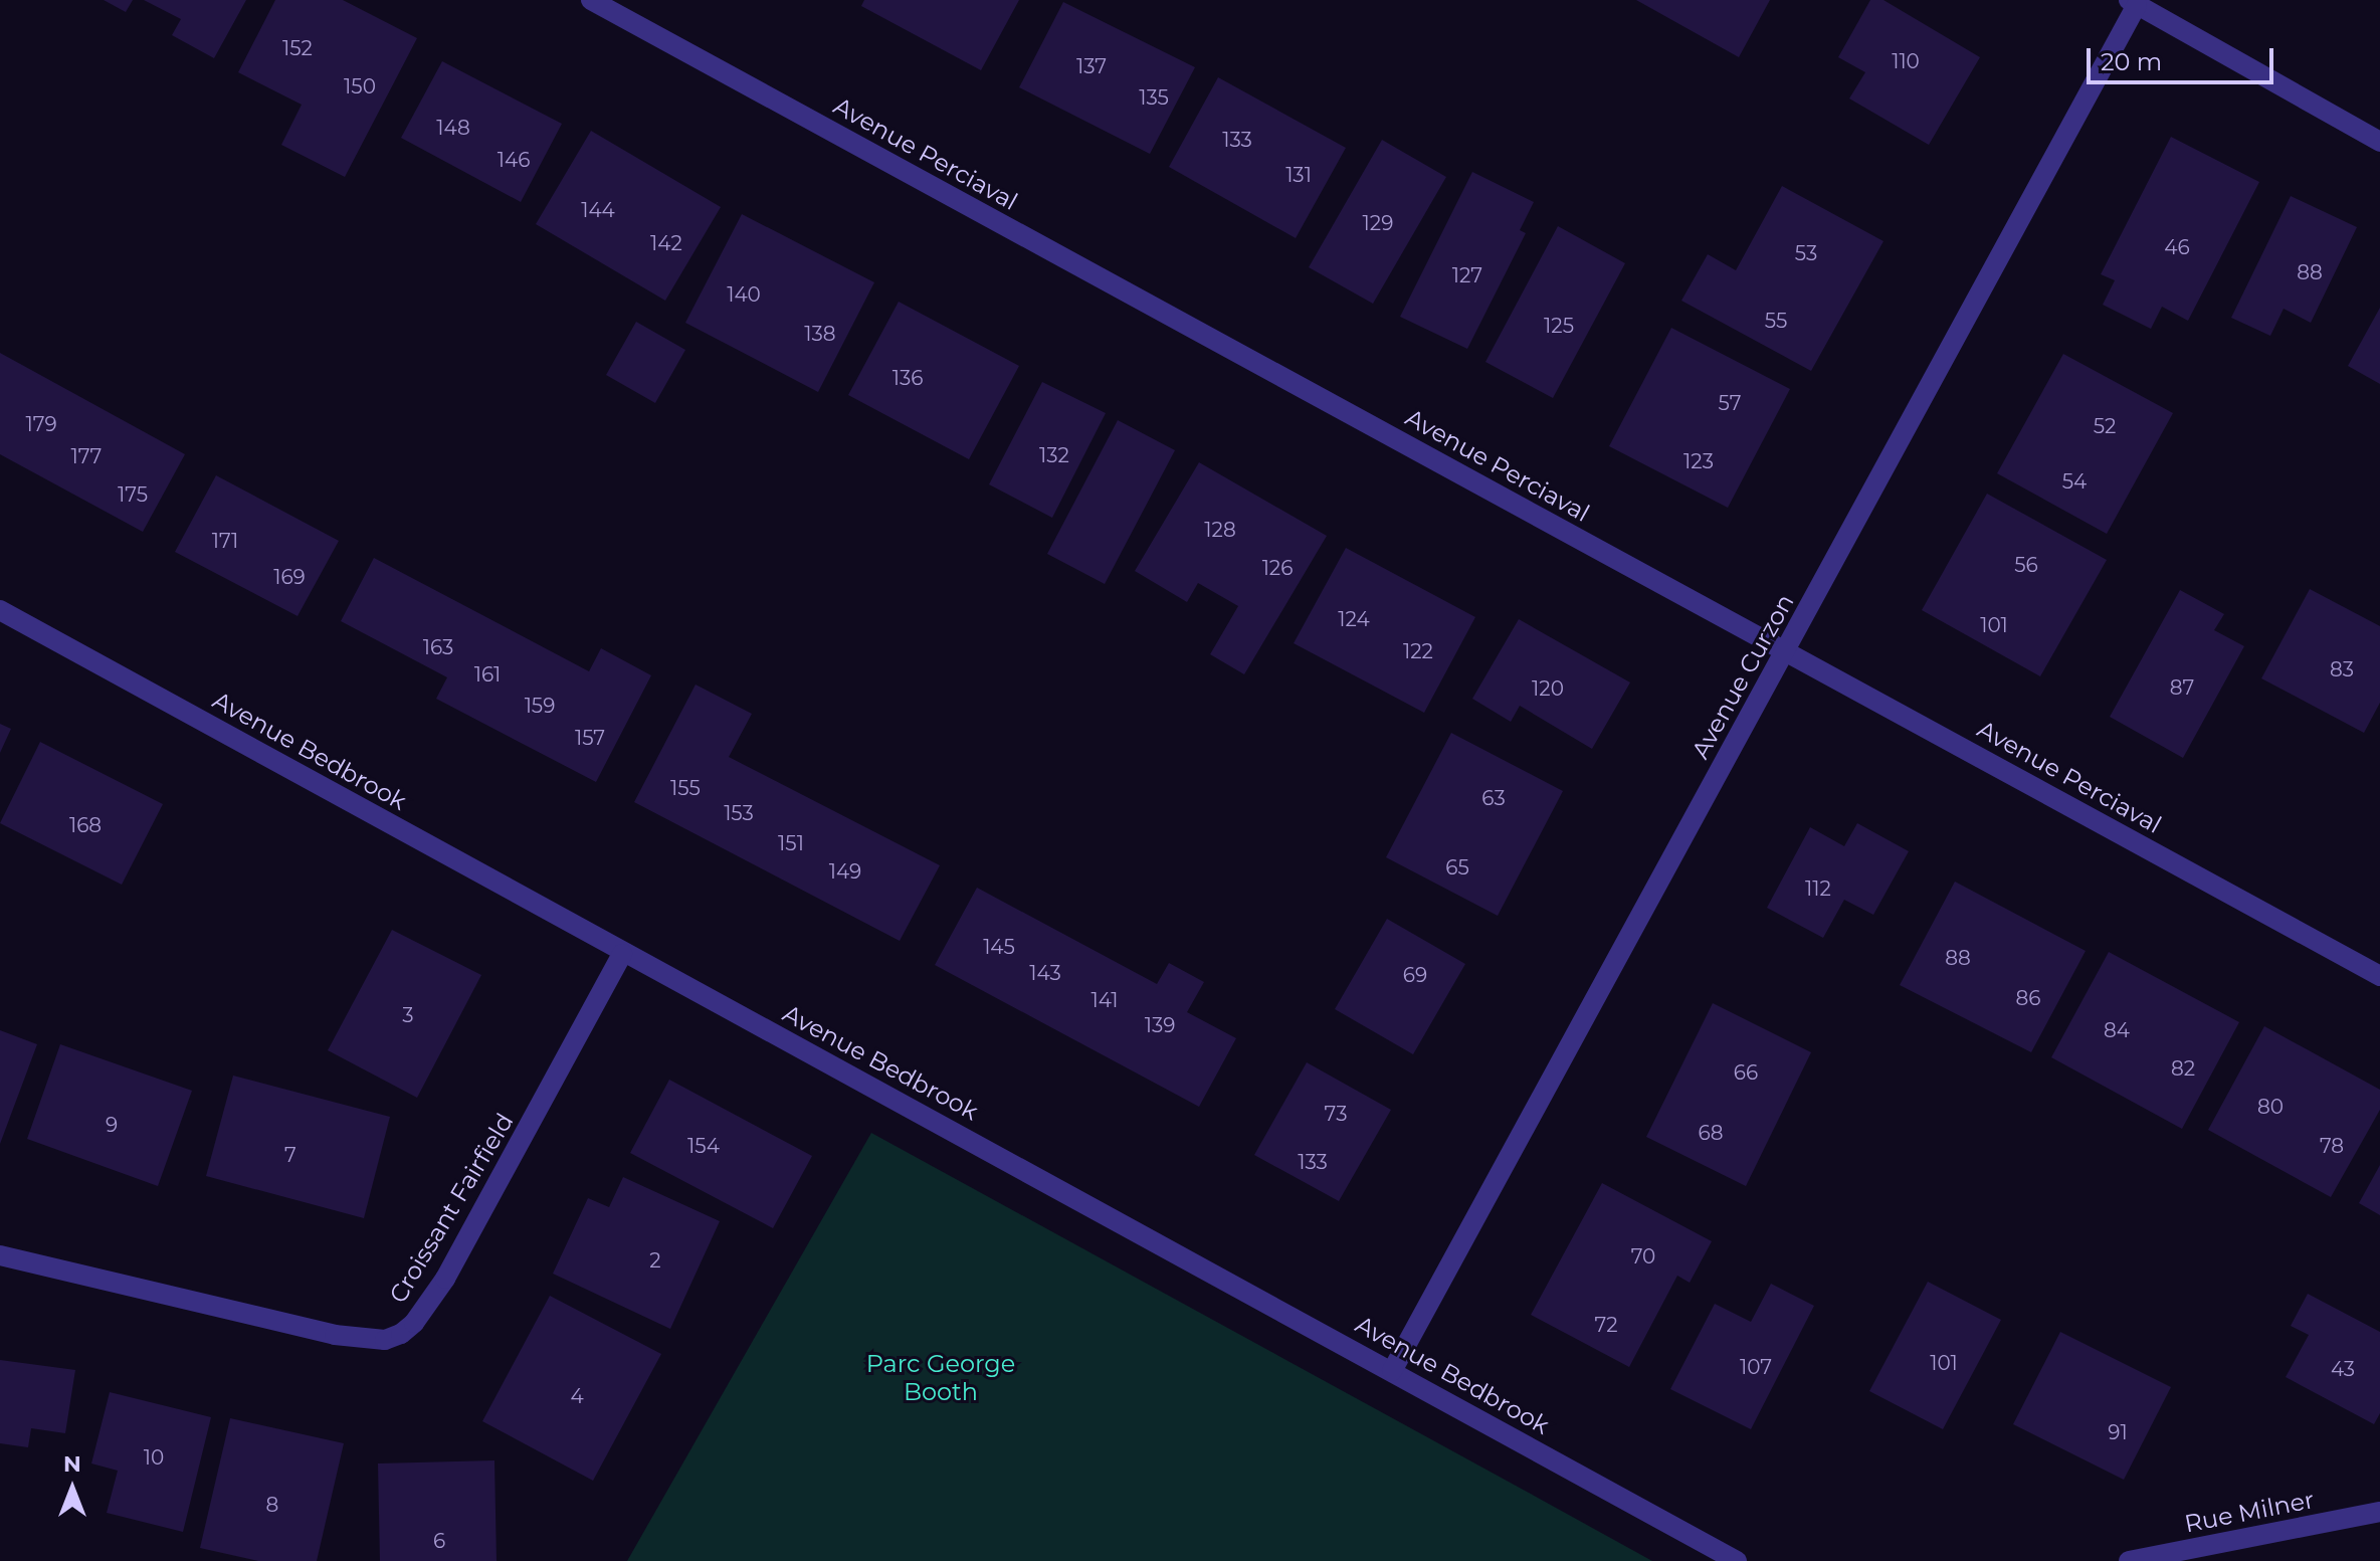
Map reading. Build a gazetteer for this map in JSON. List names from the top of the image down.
{
  "streets": {
    "street": [
      "Avenue Perciaval",
      "Avenue Curzon",
      "Avenue Bedbrook",
      "Croissant Fairfield",
      "Rue Milner"
    ]
  },
  "crossings": [
    ["Avenue Perciaval", "Avenue Curzon"],
    ["Avenue Curzon", "Avenue Bedbrook"],
    ["Avenue Bedbrook", "Croissant Fairfield"]
  ],
  "parks": ["Parc George Booth"],
  "house_numbers": [
    "152",
    "110",
    "137",
    "150",
    "135",
    "148",
    "133",
    "146",
    "131",
    "144",
    "129",
    "142",
    "46",
    "53",
    "88",
    "127",
    "140",
    "55",
    "125",
    "138",
    "136",
    "57",
    "179",
    "52",
    "132",
    "177",
    "123",
    "54",
    "175",
    "128",
    "171",
    "56",
    "126",
    "169",
    "124",
    "101",
    "163",
    "122",
    "83",
    "161",
    "87",
    "120",
    "159",
    "157",
    "155",
    "63",
    "153",
    "168",
    "151",
    "65",
    "149",
    "112",
    "145",
    "88",
    "143",
    "69",
    "86",
    "141",
    "3",
    "139",
    "84",
    "82",
    "66",
    "80",
    "73",
    "9",
    "68",
    "154",
    "78",
    "7",
    "133",
    "70",
    "2",
    "72",
    "101",
    "107",
    "43",
    "4",
    "91",
    "10",
    "8",
    "6"
  ],
  "scale_bar": "20 m",
  "north": "top"
}
